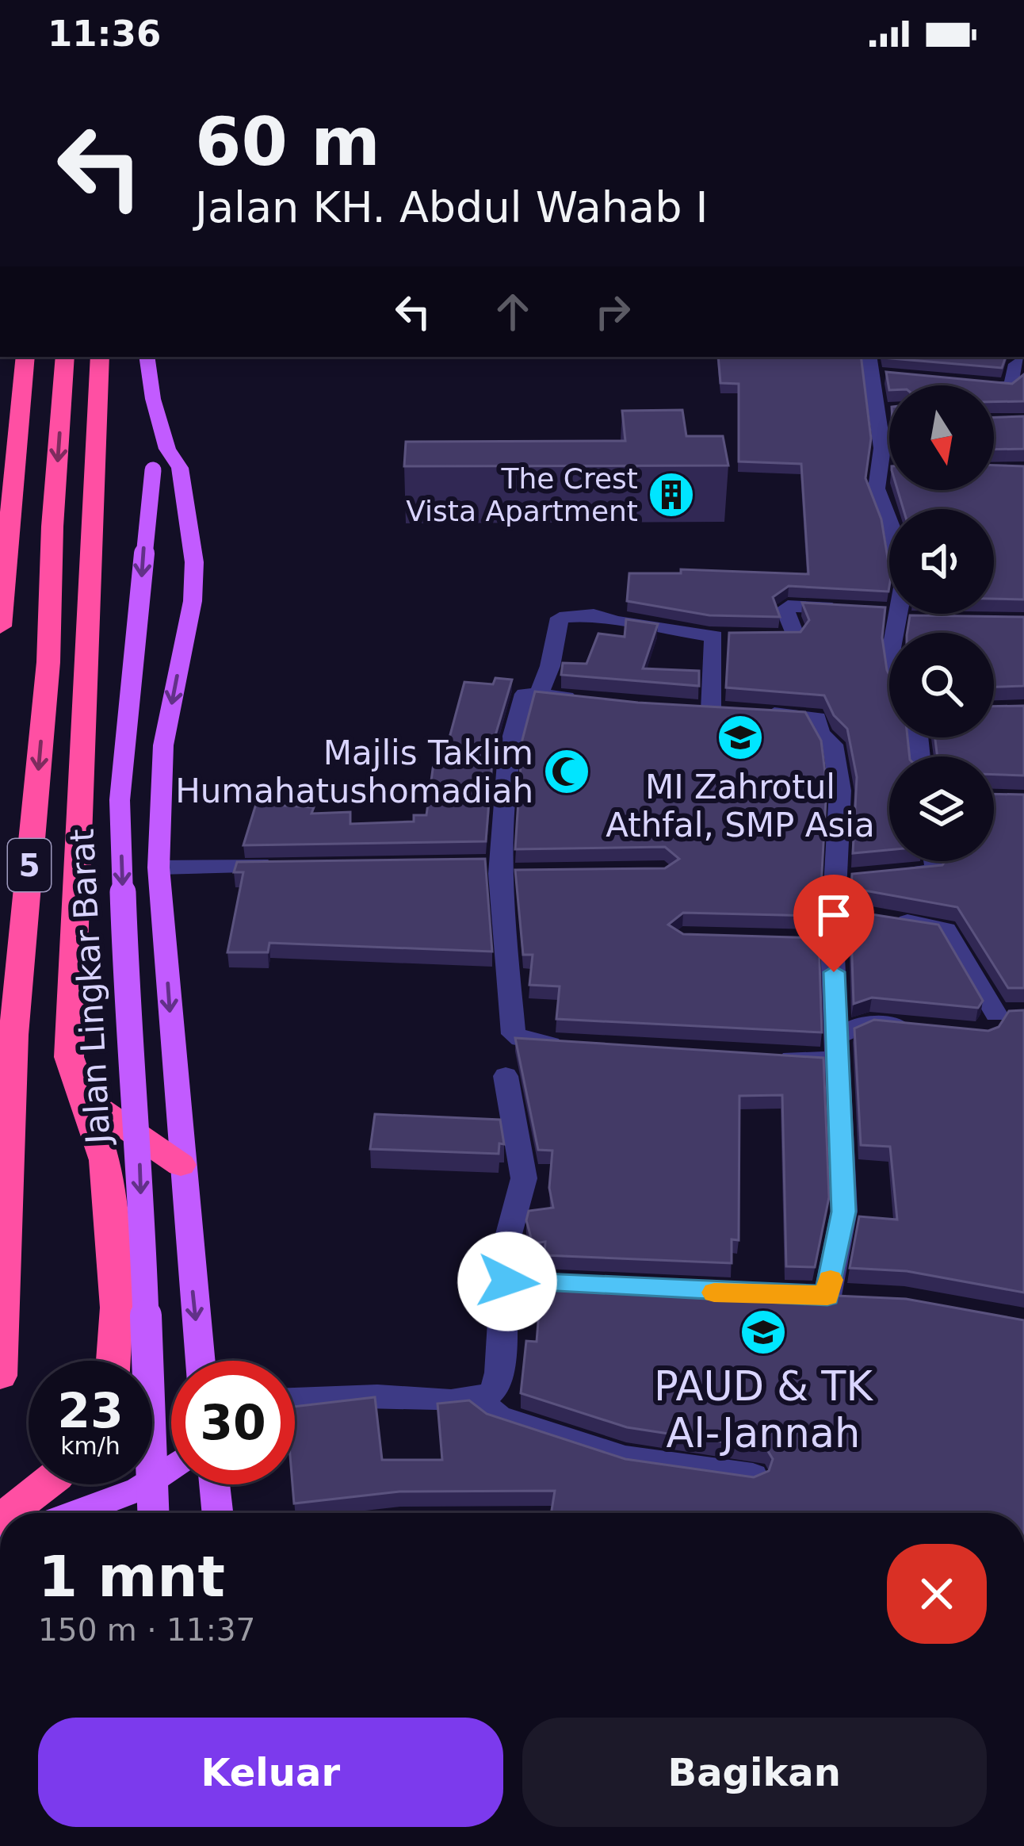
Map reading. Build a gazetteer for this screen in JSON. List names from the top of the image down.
{
  "streets": {
    "highway": ["5"],
    "main road": ["Jalan Lingkar Barat"]
  },
  "one_way": ["Jalan Lingkar Barat"],
  "places": {
    "building": ["The Crest Vista Apartment"],
    "school or university": ["MI Zahrotul Athfal, SMP Asia", "PAUD & TK Al-Jannah"],
    "mosque": ["Majlis Taklim Humahatushomadiah"]
  },
  "north": "bottom",
  "page": {
    "status": "11:36",
    "turn": ["60 m", "Jalan KH. Abdul Wahab I"],
    "speed": "23 km/h",
    "limit": "30",
    "heading": ["1 mnt", "150 m · 11:37"],
    "buttons": ["Keluar", "Bagikan"]
  }
}
